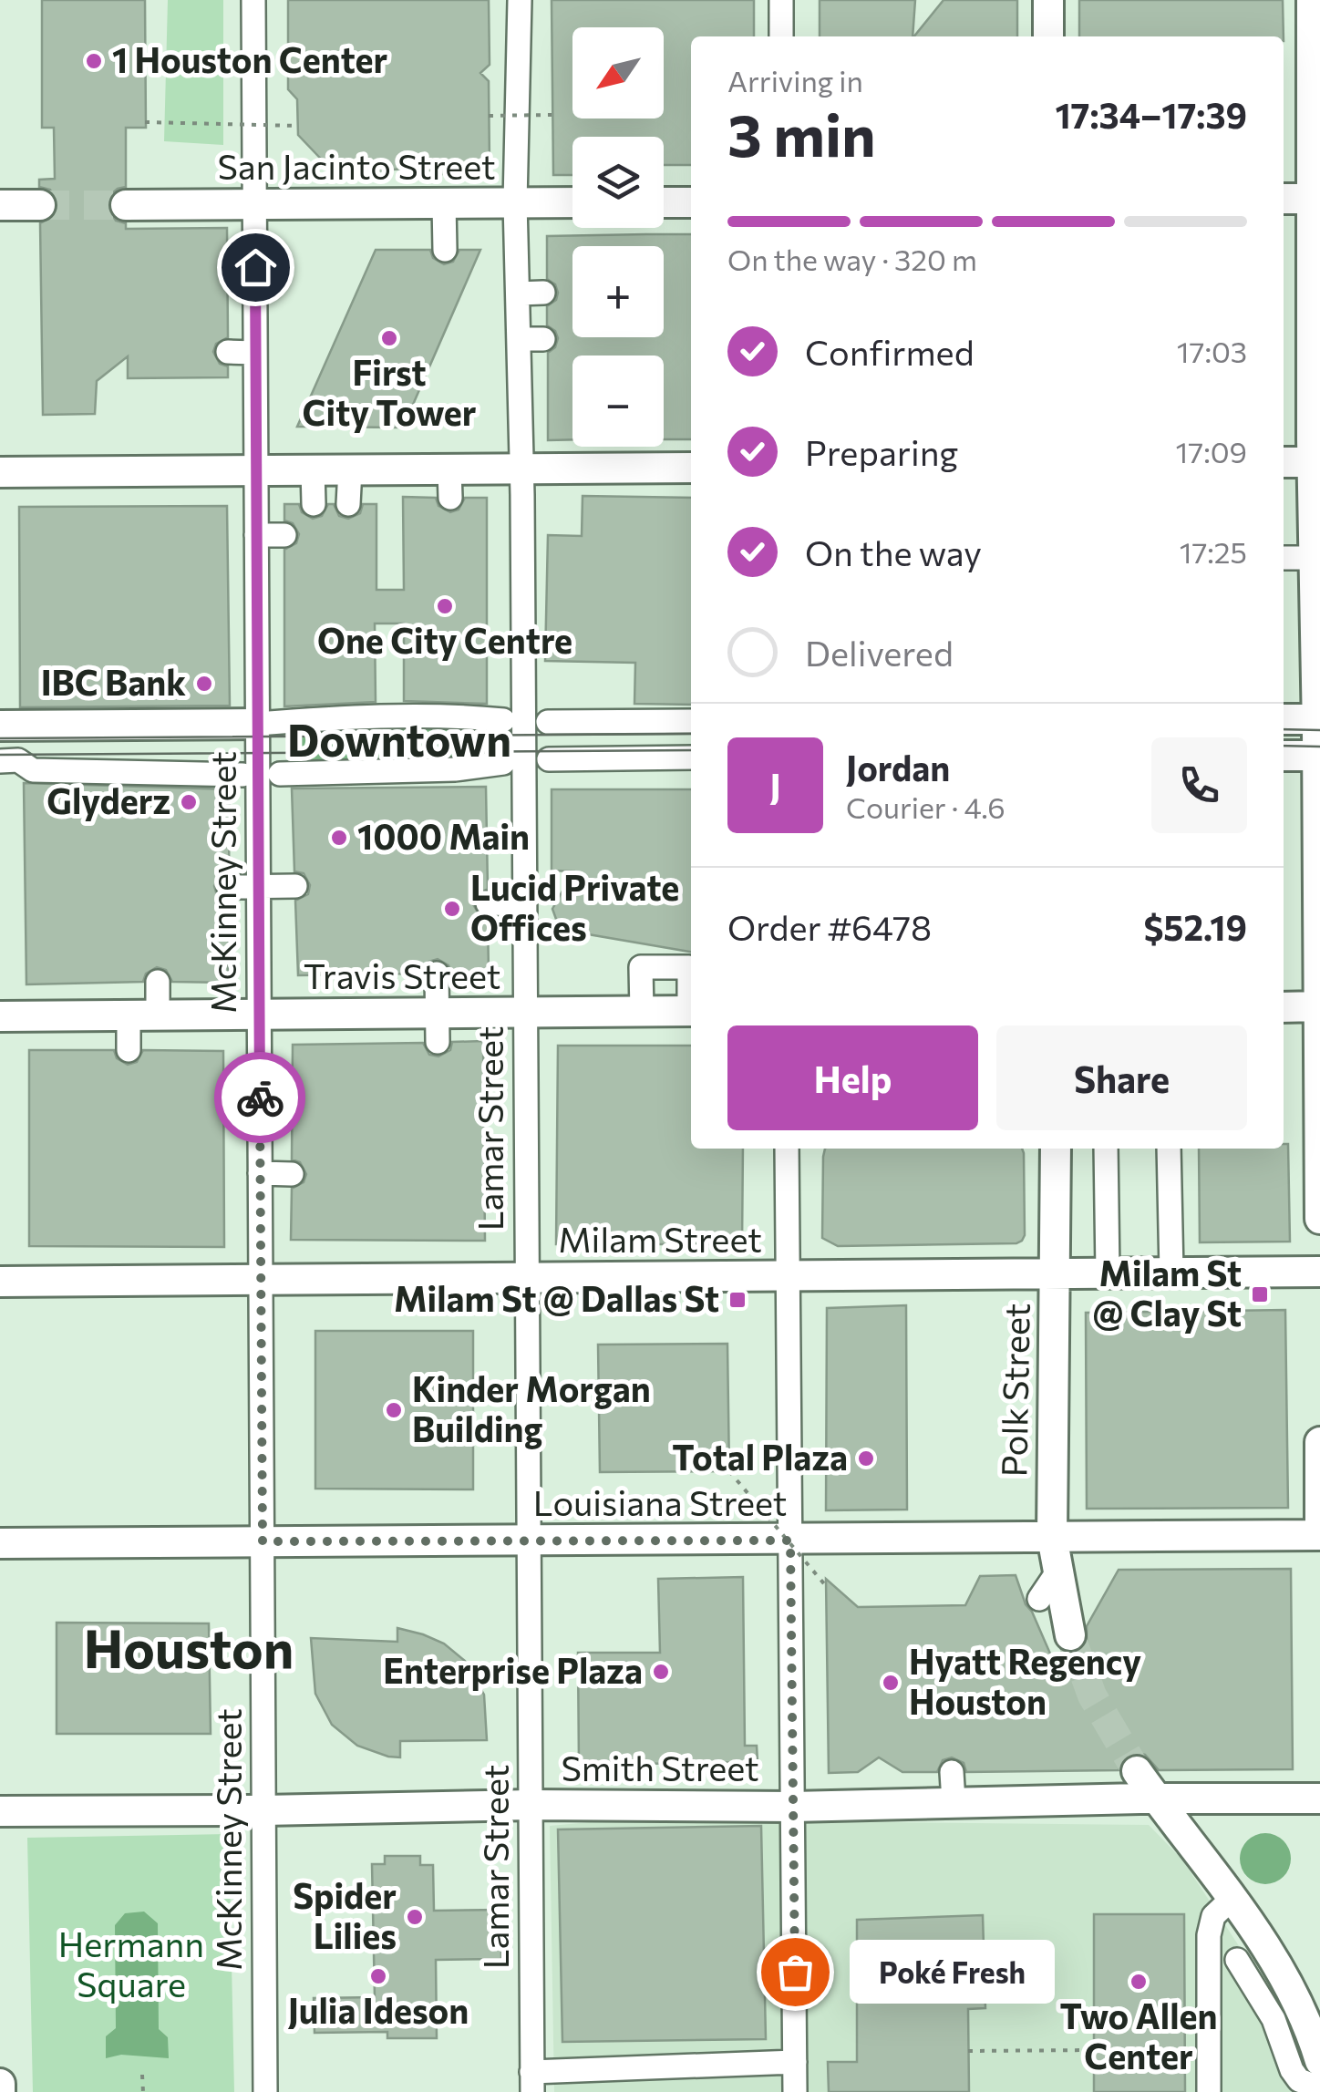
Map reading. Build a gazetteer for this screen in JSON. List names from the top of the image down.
{
  "streets": {
    "main road": [
      "San Jacinto Street",
      "Travis Street",
      "Milam Street",
      "Polk Street",
      "Louisiana Street",
      "Smith Street"
    ],
    "street": ["McKinney Street", "Lamar Street"]
  },
  "crossings": [
    ["San Jacinto Street", "McKinney Street"],
    ["San Jacinto Street", "Lamar Street"],
    ["McKinney Street", "Travis Street"],
    ["McKinney Street", "Milam Street"],
    ["McKinney Street", "Louisiana Street"],
    ["McKinney Street", "Smith Street"],
    ["Travis Street", "Lamar Street"],
    ["Lamar Street", "Milam Street"],
    ["Lamar Street", "Louisiana Street"],
    ["Lamar Street", "Smith Street"],
    ["Milam Street", "Polk Street"],
    ["Polk Street", "Louisiana Street"]
  ],
  "districts": ["Downtown", "Houston"],
  "parks": ["Hermann Square"],
  "places": {
    "other": [
      "1 Houston Center",
      "First City Tower",
      "One City Centre",
      "IBC Bank",
      "Glyderz",
      "1000 Main",
      "Lucid Private Offices",
      "Kinder Morgan Building",
      "Total Plaza",
      "Enterprise Plaza",
      "Hyatt Regency Houston",
      "Spider Lilies",
      "Poké Fresh",
      "Julia Ideson",
      "Two Allen Center"
    ],
    "transit": ["Milam St @ Clay St", "Milam St @ Dallas St"]
  },
  "north": "bottom left",
  "page": {
    "map_buttons": ["+", "−"],
    "heading": ["3 min", "Arriving in", "17:34–17:39"],
    "panel": [
      "Jordan",
      "Courier · 4.6",
      "Order #6478",
      "$52.19"
    ],
    "bar": "On the way · 320 m",
    "list": [
      ["Confirmed", "17:03"],
      ["Preparing", "17:09"],
      ["On the way", "17:25"],
      "Delivered"
    ],
    "round": "J",
    "buttons": ["Help", "Share"],
    "bubble": "Poké Fresh"
  }
}
